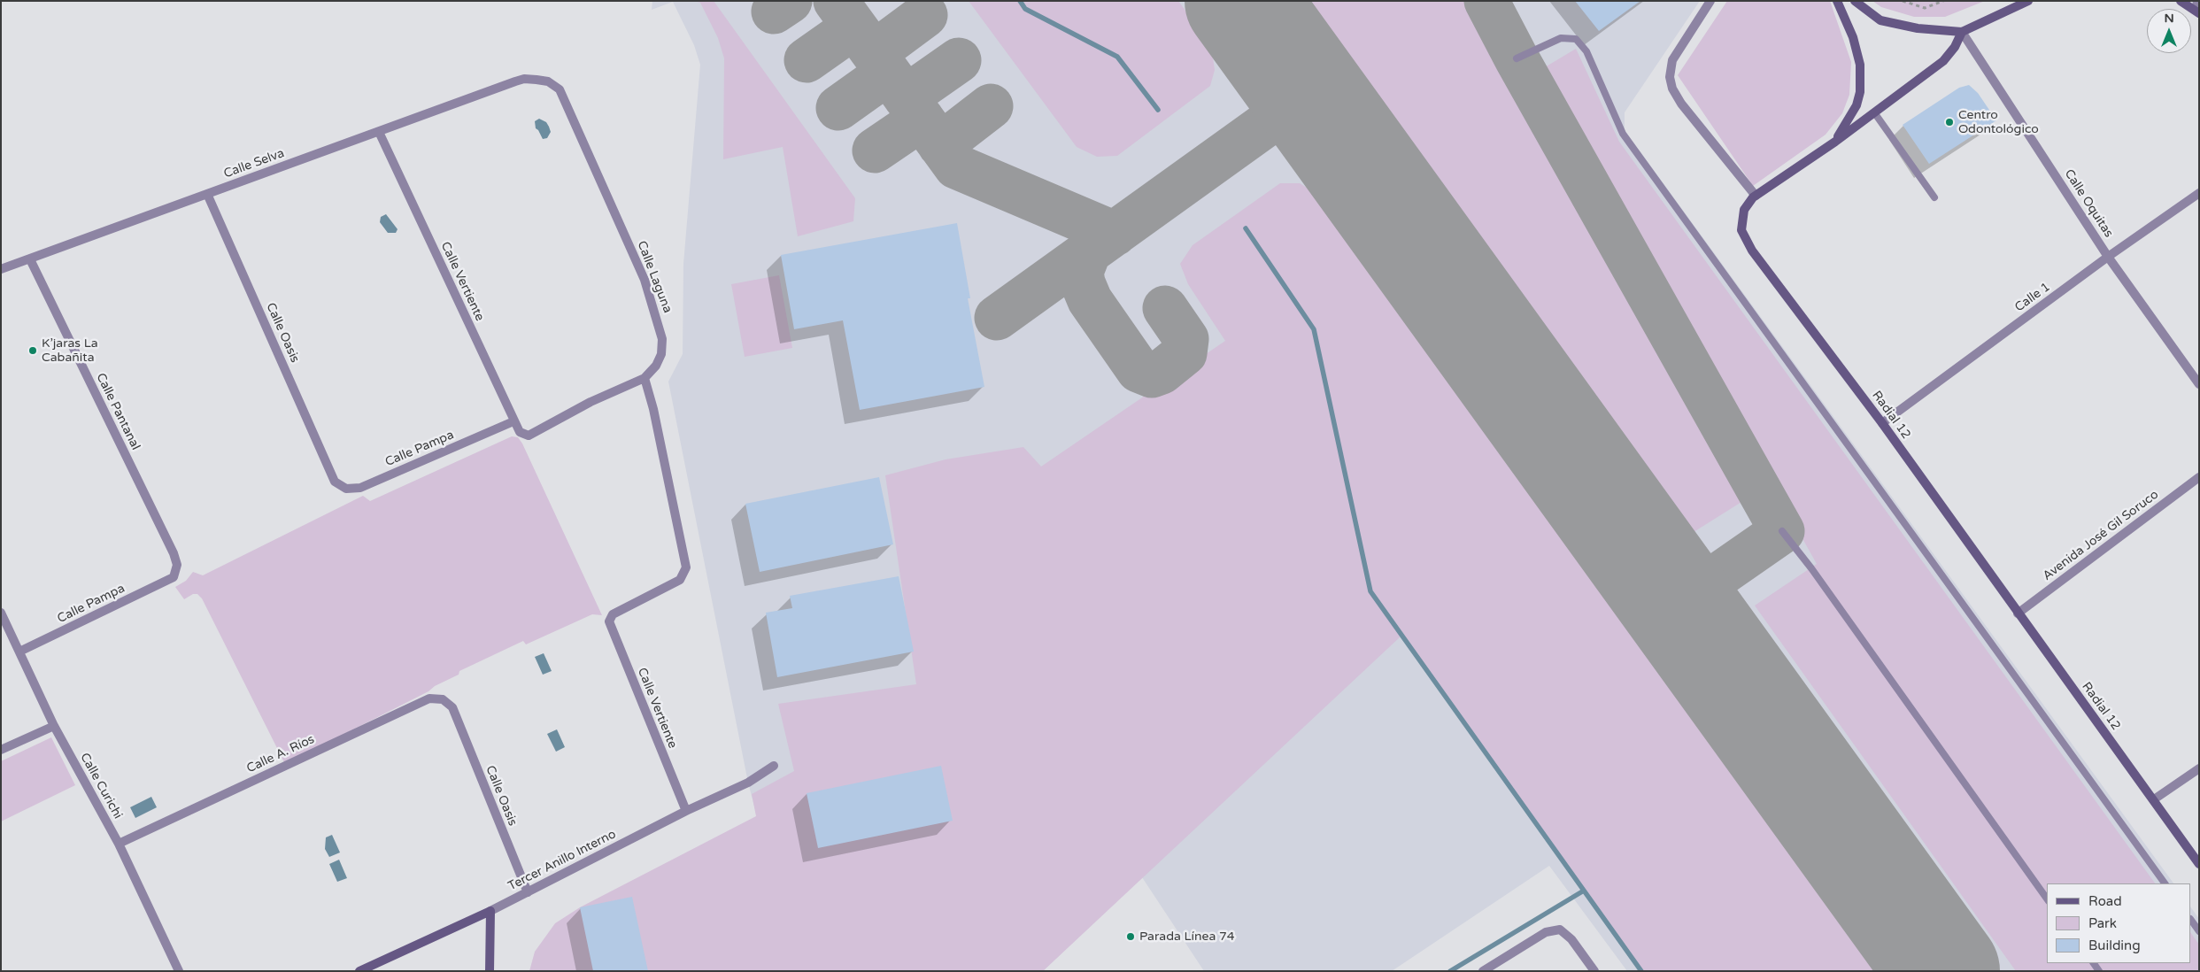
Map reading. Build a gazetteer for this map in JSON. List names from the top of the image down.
{
  "streets": {
    "street": [
      "Calle Selva",
      "Calle Oquitas",
      "Calle Laguna",
      "Calle Vertiente",
      "Calle 1",
      "Calle Oasis",
      "Calle Pantanal",
      "Radial 12",
      "Calle Pampa",
      "Avenida José Gil Soruco",
      "Calle A. Ríos",
      "Calle Curichi",
      "Tercer Anillo Interno"
    ]
  },
  "crossings": [
    ["Calle Selva", "Calle Laguna"],
    ["Calle Selva", "Calle Vertiente"],
    ["Calle Selva", "Calle Oasis"],
    ["Calle Selva", "Calle Pantanal"],
    ["Calle Oquitas", "Calle 1"],
    ["Calle Oquitas", "Radial 12"],
    ["Calle Laguna", "Calle Vertiente"],
    ["Calle Vertiente", "Calle Pampa"],
    ["Calle Vertiente", "Tercer Anillo Interno"],
    ["Calle 1", "Radial 12"],
    ["Calle Oasis", "Calle Pampa"],
    ["Calle Oasis", "Calle A. Ríos"],
    ["Calle Oasis", "Tercer Anillo Interno"],
    ["Calle Pantanal", "Calle Pampa"],
    ["Radial 12", "Avenida José Gil Soruco"],
    ["Calle Pampa", "Calle Curichi"],
    ["Calle A. Ríos", "Calle Curichi"]
  ],
  "places": ["Centro Odontológico", "K’jaras La Cabañita", "Parada Línea 74"],
  "legend": ["Road", "Park", "Building"],
  "north": "top"
}
